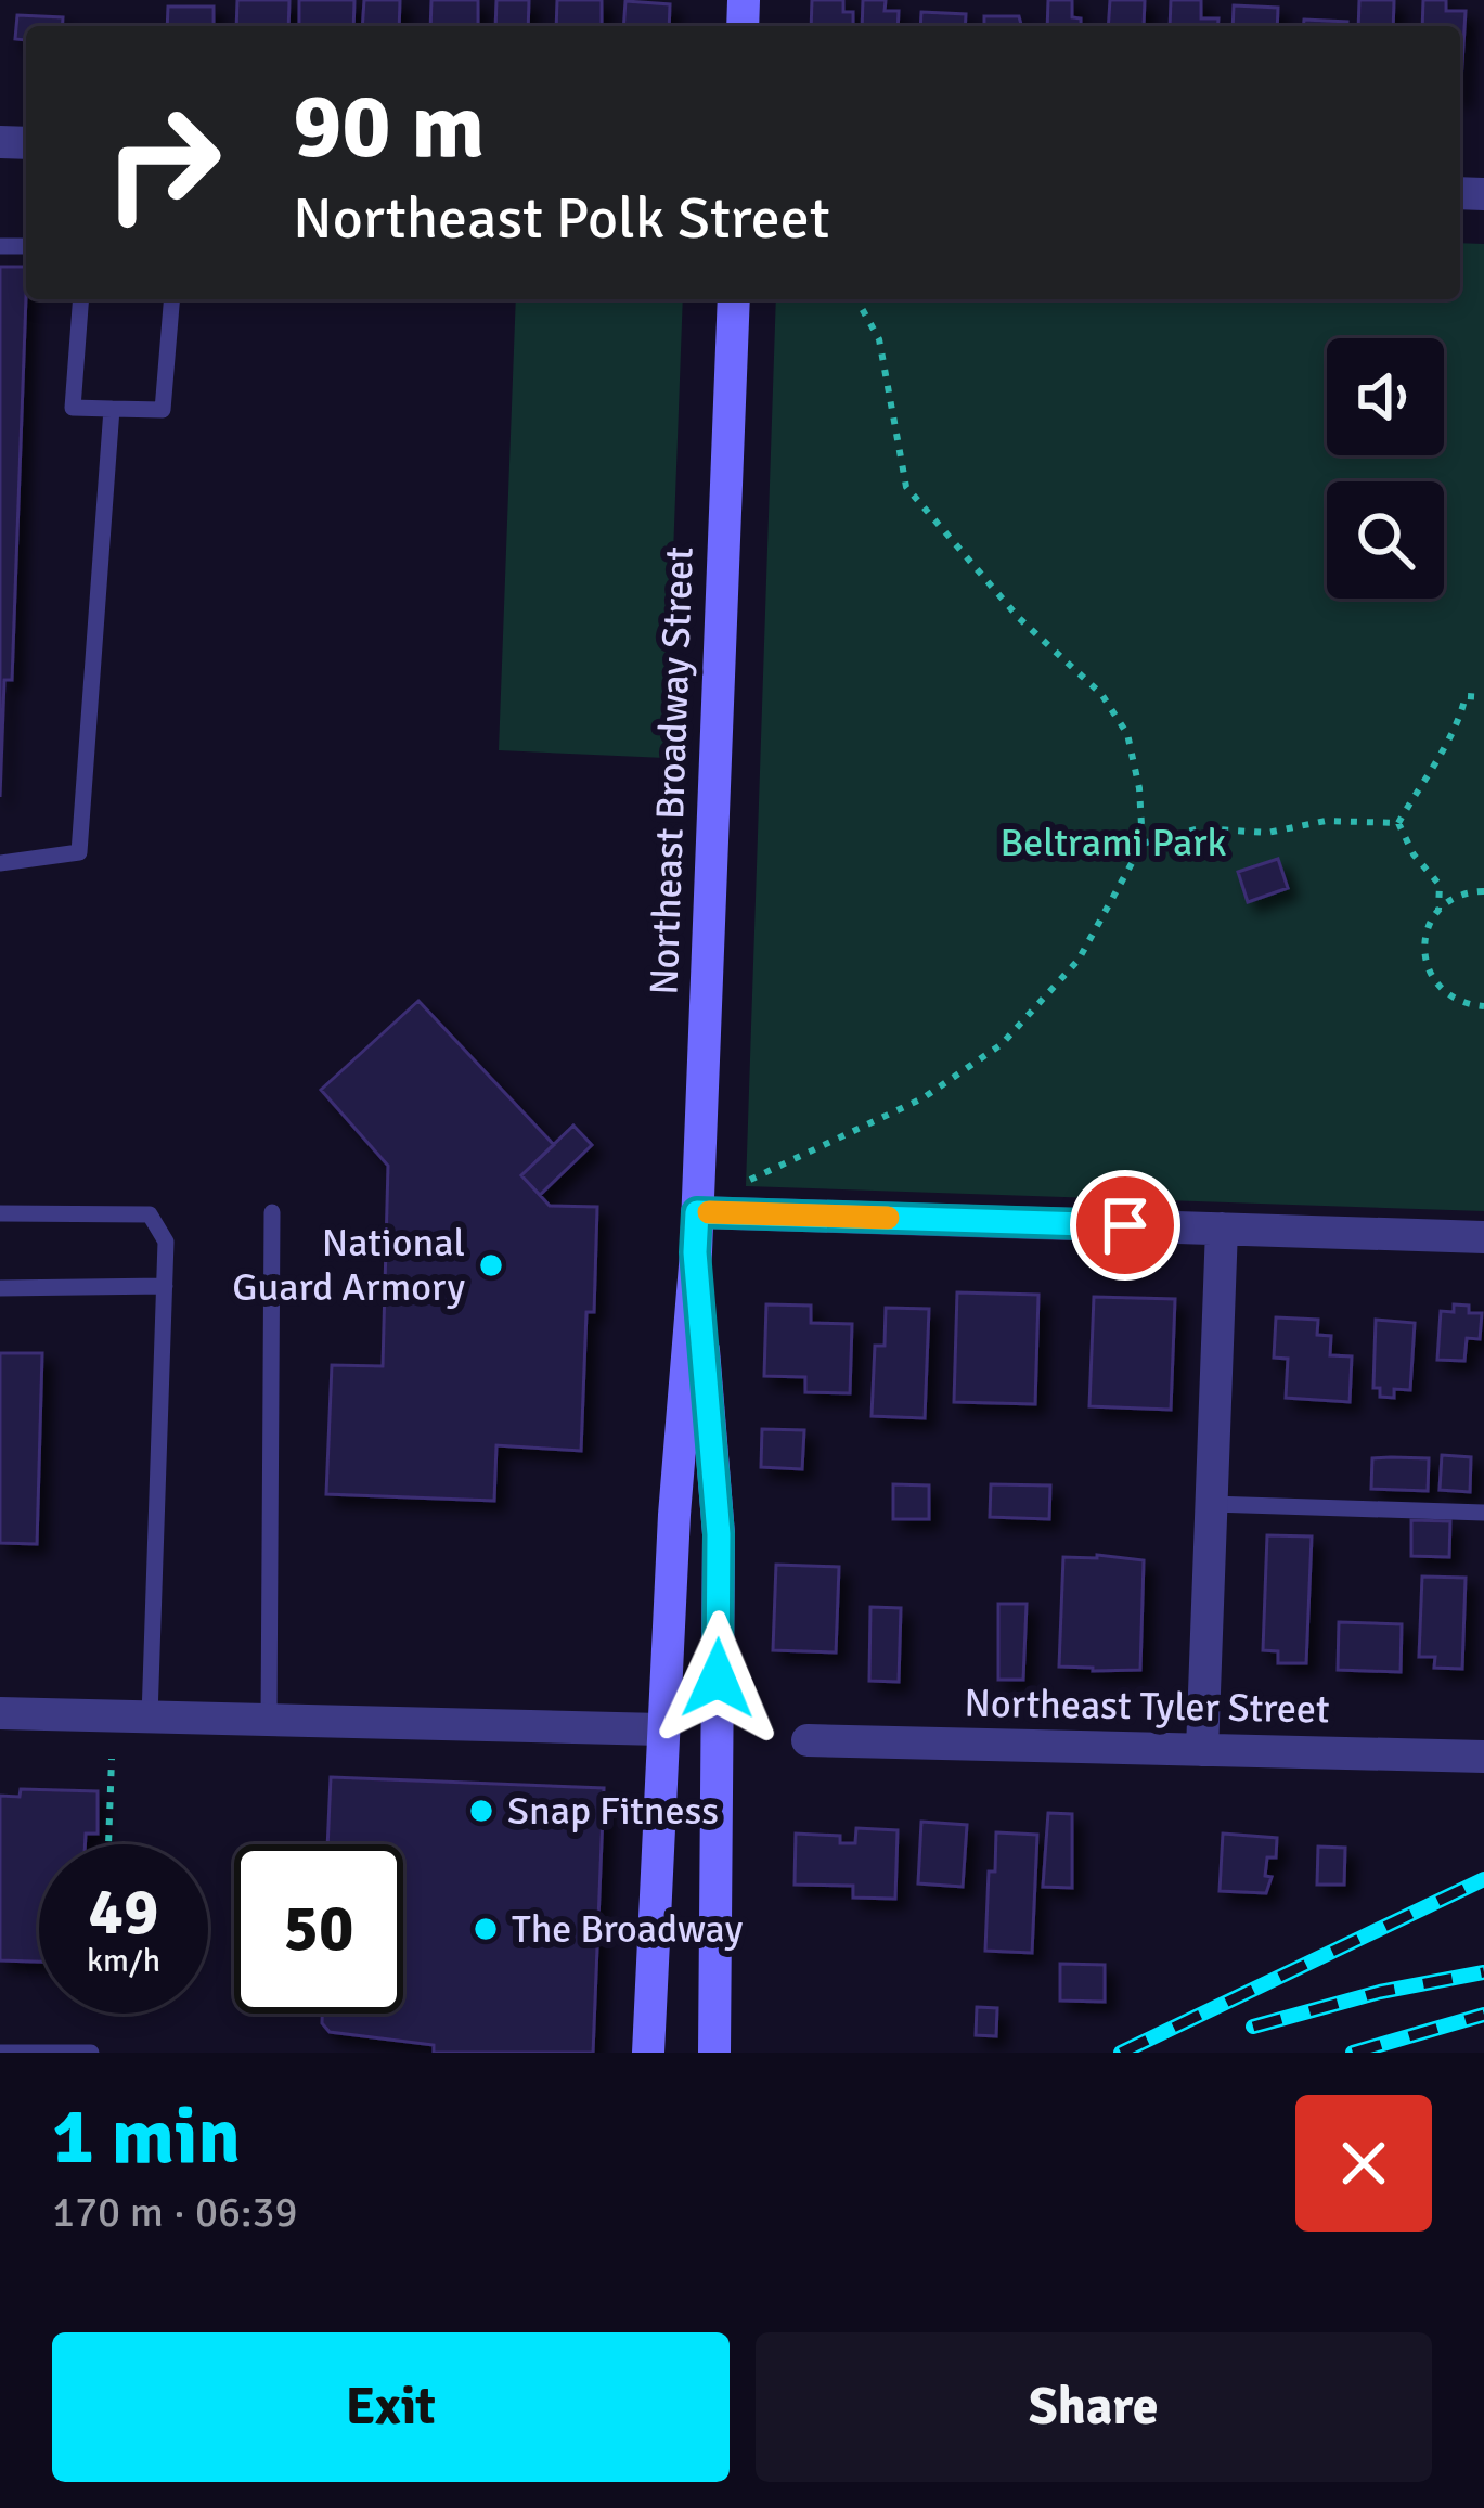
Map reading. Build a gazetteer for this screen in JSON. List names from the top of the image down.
{
  "streets": {
    "main road": ["Northeast Broadway Street"],
    "street": ["Northeast Tyler Street"]
  },
  "parks": ["Beltrami Park"],
  "places": ["National Guard Armory", "Snap Fitness", "The Broadway"],
  "page": {
    "turn": ["90 m", "Northeast Polk Street"],
    "speed": "49 km/h",
    "limit": "50",
    "heading": ["1 min", "170 m · 06:39"],
    "buttons": ["Exit", "Share"]
  }
}
